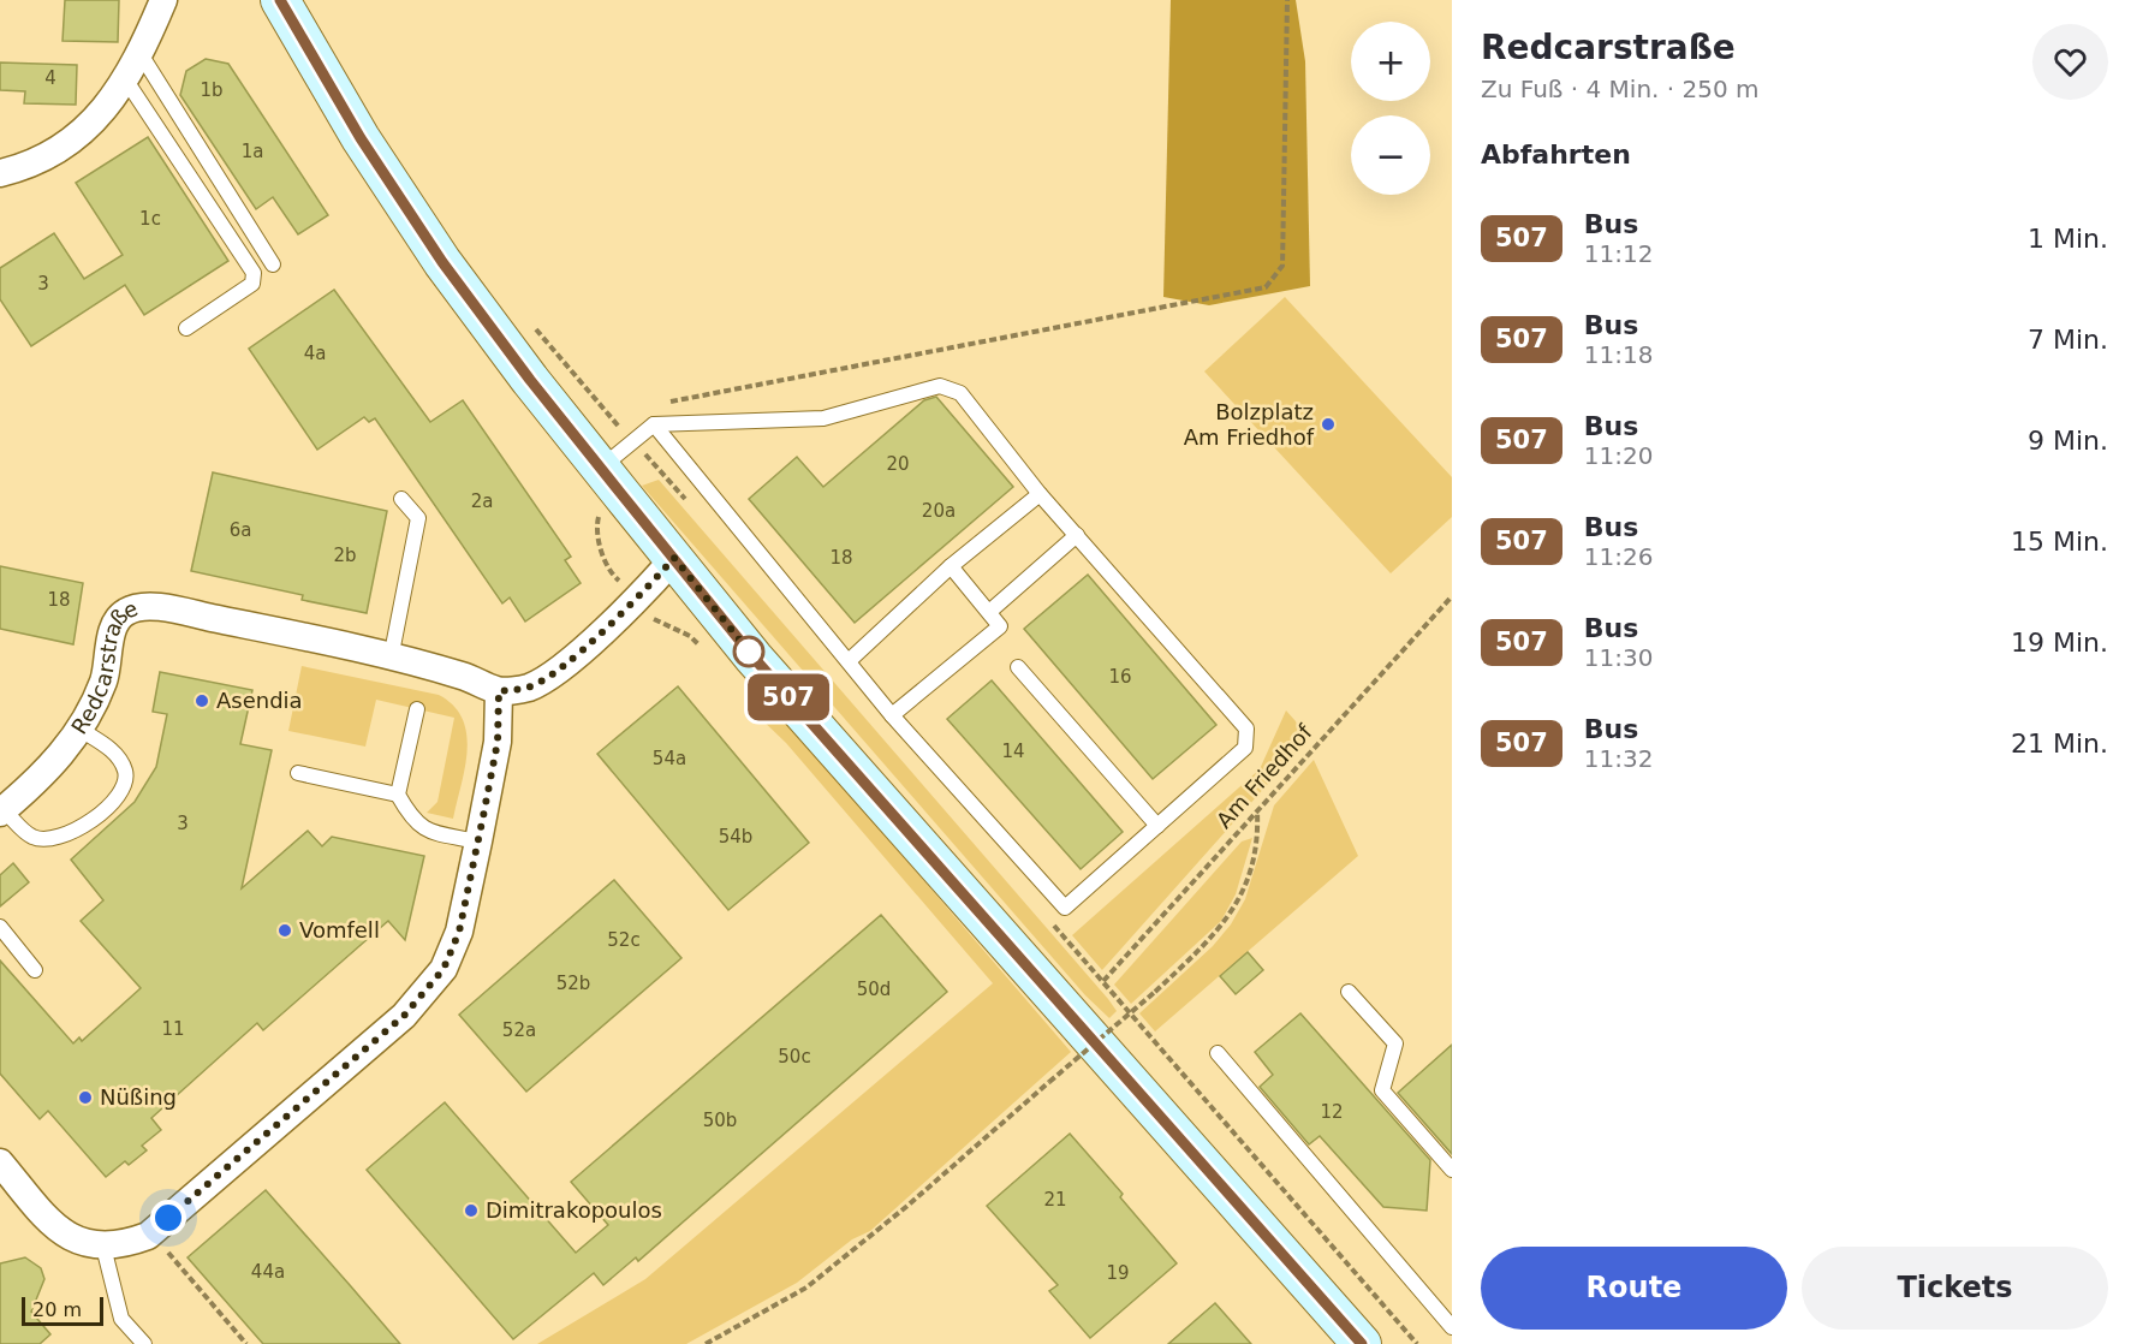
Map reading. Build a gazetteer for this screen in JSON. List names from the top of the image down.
{
  "streets": {
    "street": ["Redcarstraße"],
    "path": ["Am Friedhof"]
  },
  "places": [
    "Bolzplatz Am Friedhof",
    "Asendia",
    "Vomfell",
    "Nüßing",
    "Dimitrakopoulos"
  ],
  "lines": ["bus line 507"],
  "house_numbers": [
    "4",
    "1b",
    "1a",
    "1c",
    "3",
    "4a",
    "20",
    "2a",
    "20a",
    "6a",
    "2b",
    "18",
    "18",
    "16",
    "14",
    "54a",
    "3",
    "54b",
    "52c",
    "52b",
    "50d",
    "11",
    "52a",
    "50c",
    "12",
    "50b",
    "21",
    "44a",
    "19"
  ],
  "scale_bar": "20 m",
  "page": {
    "on_map": "507",
    "heading": [
      ["Redcarstraße", "Zu Fuß · 4 Min. · 250 m"],
      "Abfahrten"
    ],
    "map_buttons": ["+", "−"],
    "list": [
      {
        "mark": "507",
        "name": "Bus",
        "note": "11:12",
        "value": "1 Min."
      },
      {
        "mark": "507",
        "name": "Bus",
        "note": "11:18",
        "value": "7 Min."
      },
      {
        "mark": "507",
        "name": "Bus",
        "note": "11:20",
        "value": "9 Min."
      },
      {
        "mark": "507",
        "name": "Bus",
        "note": "11:26",
        "value": "15 Min."
      },
      {
        "mark": "507",
        "name": "Bus",
        "note": "11:30",
        "value": "19 Min."
      },
      {
        "mark": "507",
        "name": "Bus",
        "note": "11:32",
        "value": "21 Min."
      }
    ],
    "buttons": ["Route", "Tickets"],
    "scale": "20 m"
  }
}
